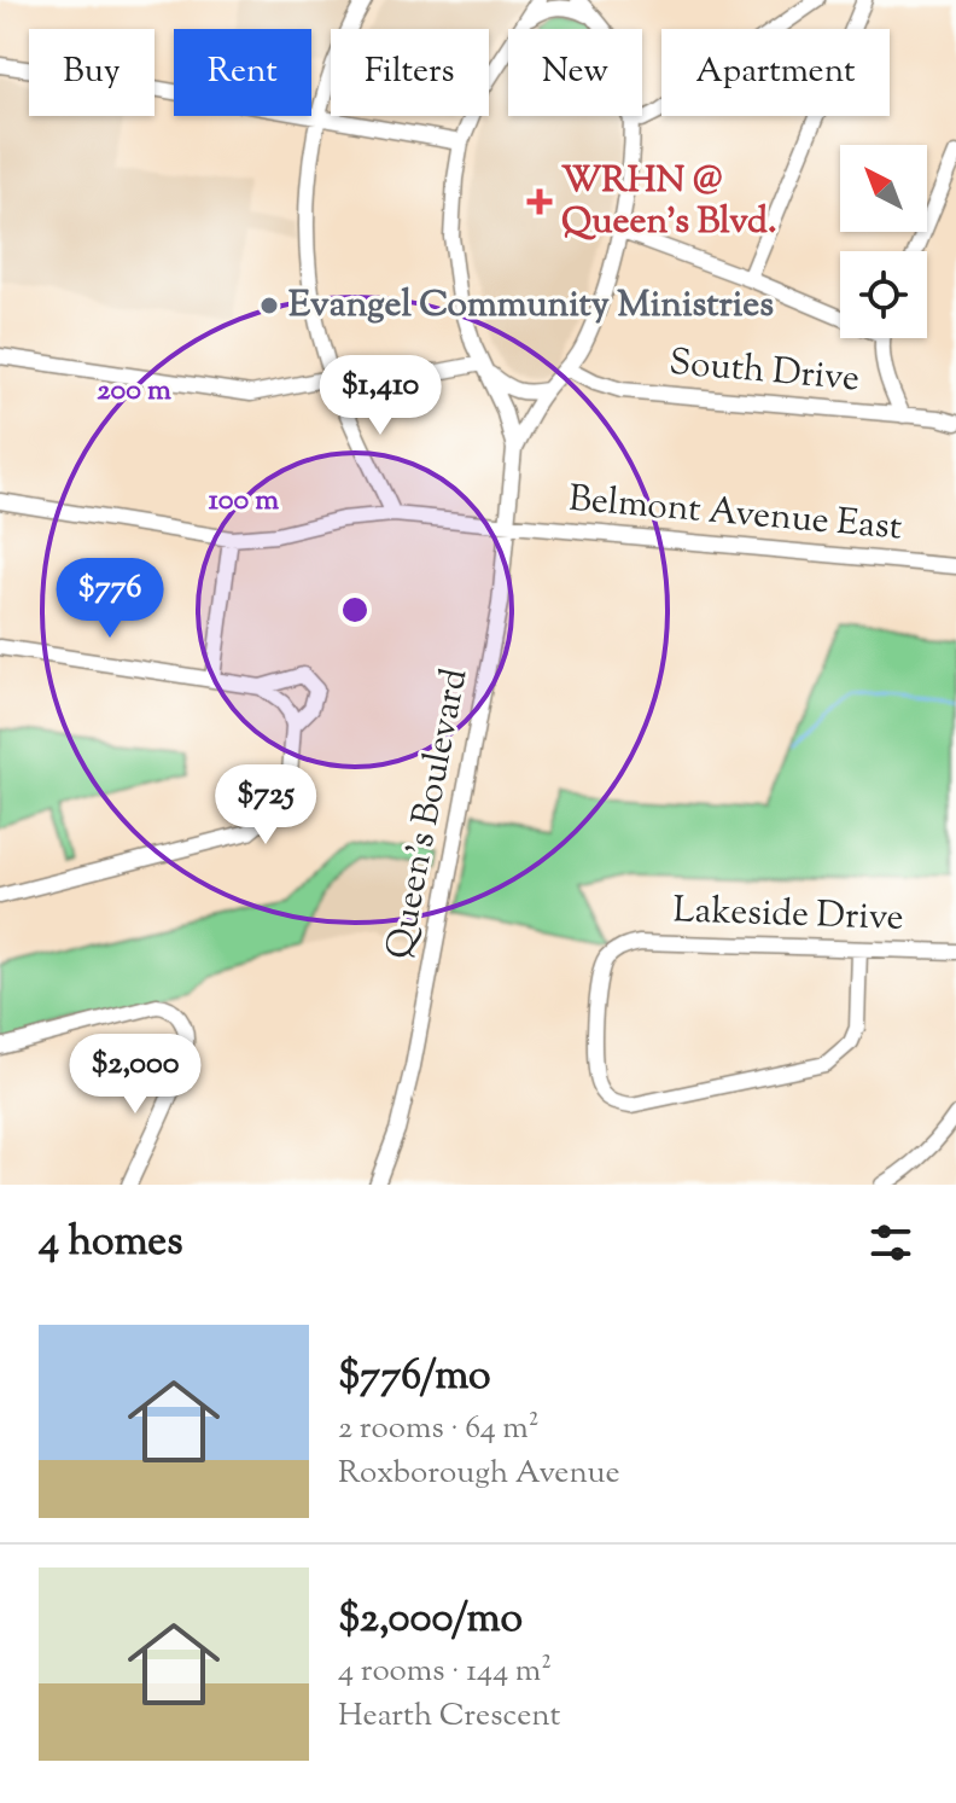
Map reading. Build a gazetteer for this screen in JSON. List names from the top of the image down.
{
  "streets": {
    "street": [
      "South Drive",
      "Belmont Avenue East",
      "Queen's Boulevard",
      "Lakeside Drive"
    ]
  },
  "crossings": [
    ["South Drive", "Queen's Boulevard"],
    ["Belmont Avenue East", "Queen's Boulevard"]
  ],
  "places": {
    "health": ["WRHN @ Queen’s Blvd."],
    "other": ["Evangel Community Ministries"]
  },
  "north": "top left",
  "page": {
    "chip": [
      "Buy",
      "Rent",
      "Filters",
      "New",
      "Apartment"
    ],
    "price": [
      "$1,410",
      "$776",
      "$725",
      "$2,000"
    ],
    "heading": "4 homes",
    "list": [
      {
        "name": "$776/mo",
        "note": "2 rooms · 64 m² · Roxborough Avenue"
      },
      {
        "name": "$2,000/mo",
        "note": "4 rooms · 144 m² · Hearth Crescent"
      }
    ]
  },
  "rings": ["200 m", "100 m"]
}
